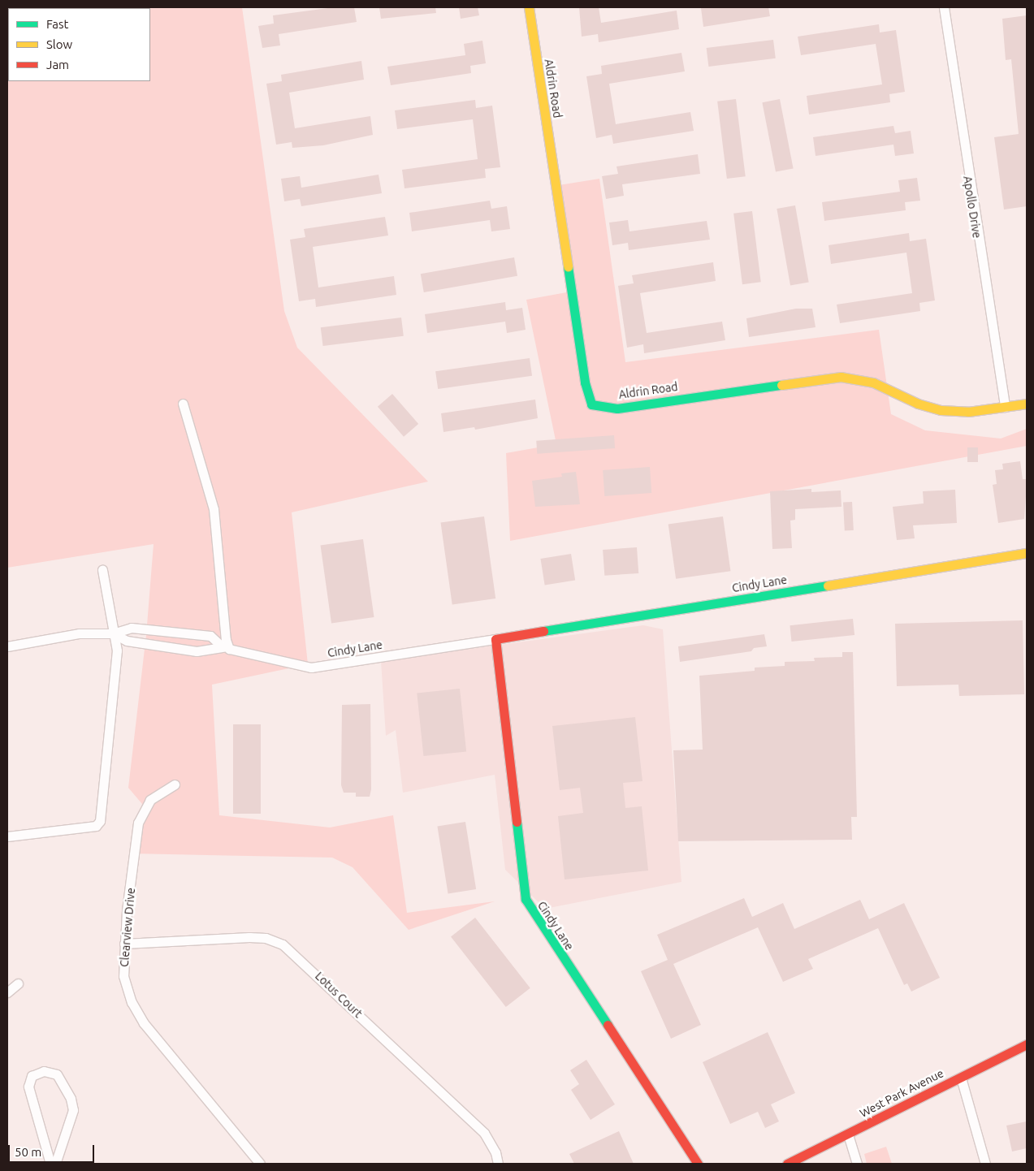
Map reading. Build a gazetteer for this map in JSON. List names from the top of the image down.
{
  "streets": {
    "street": [
      "Aldrin Road",
      "Apollo Drive",
      "Cindy Lane",
      "Clearview Drive",
      "Lotus Court",
      "West Park Avenue"
    ]
  },
  "crossings": [
    ["Aldrin Road", "Apollo Drive"],
    ["Clearview Drive", "Lotus Court"]
  ],
  "legend": ["Fast", "Slow", "Jam"],
  "scale_bar": "50 m"
}
